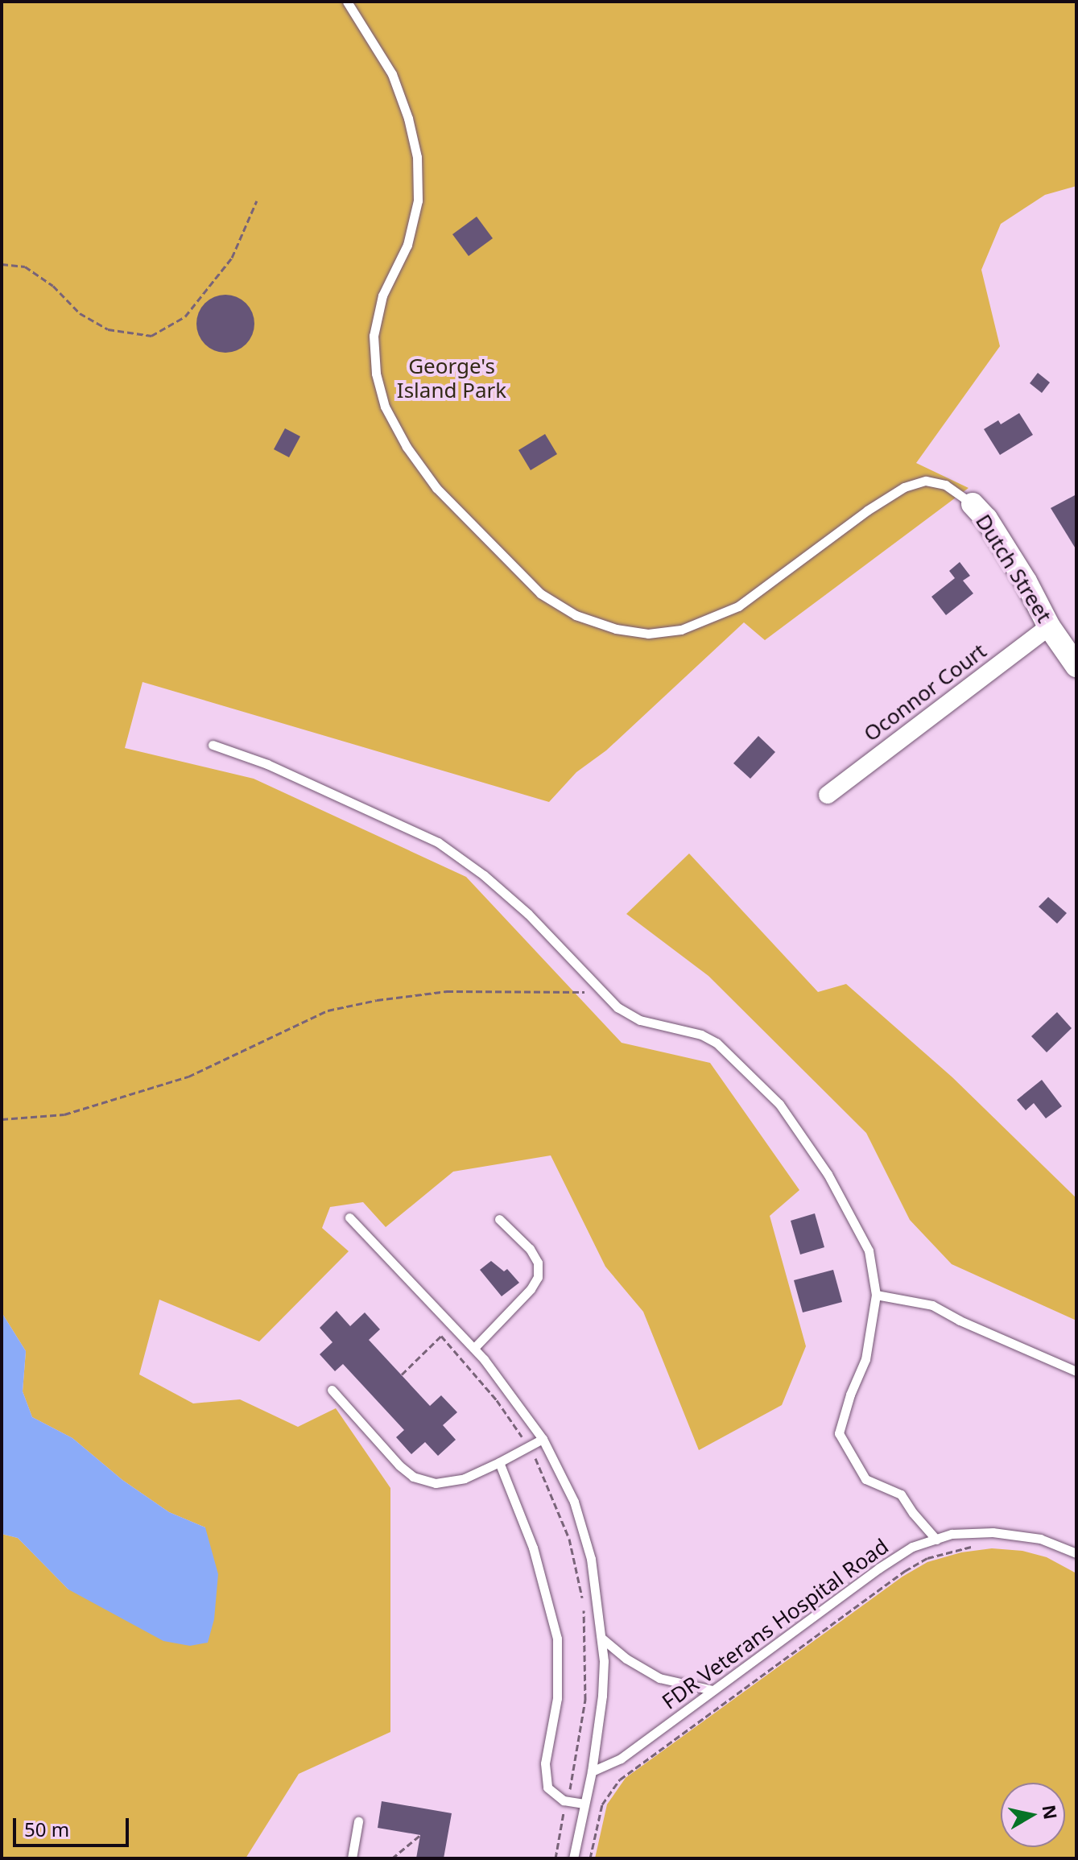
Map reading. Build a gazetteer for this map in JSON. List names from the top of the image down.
{
  "streets": {
    "street": ["Dutch Street", "Oconnor Court"],
    "lane": ["FDR Veterans Hospital Road"]
  },
  "crossings": [
    ["Dutch Street", "Oconnor Court"]
  ],
  "parks": ["George's Island Park"],
  "scale_bar": "50 m",
  "north": "right"
}
